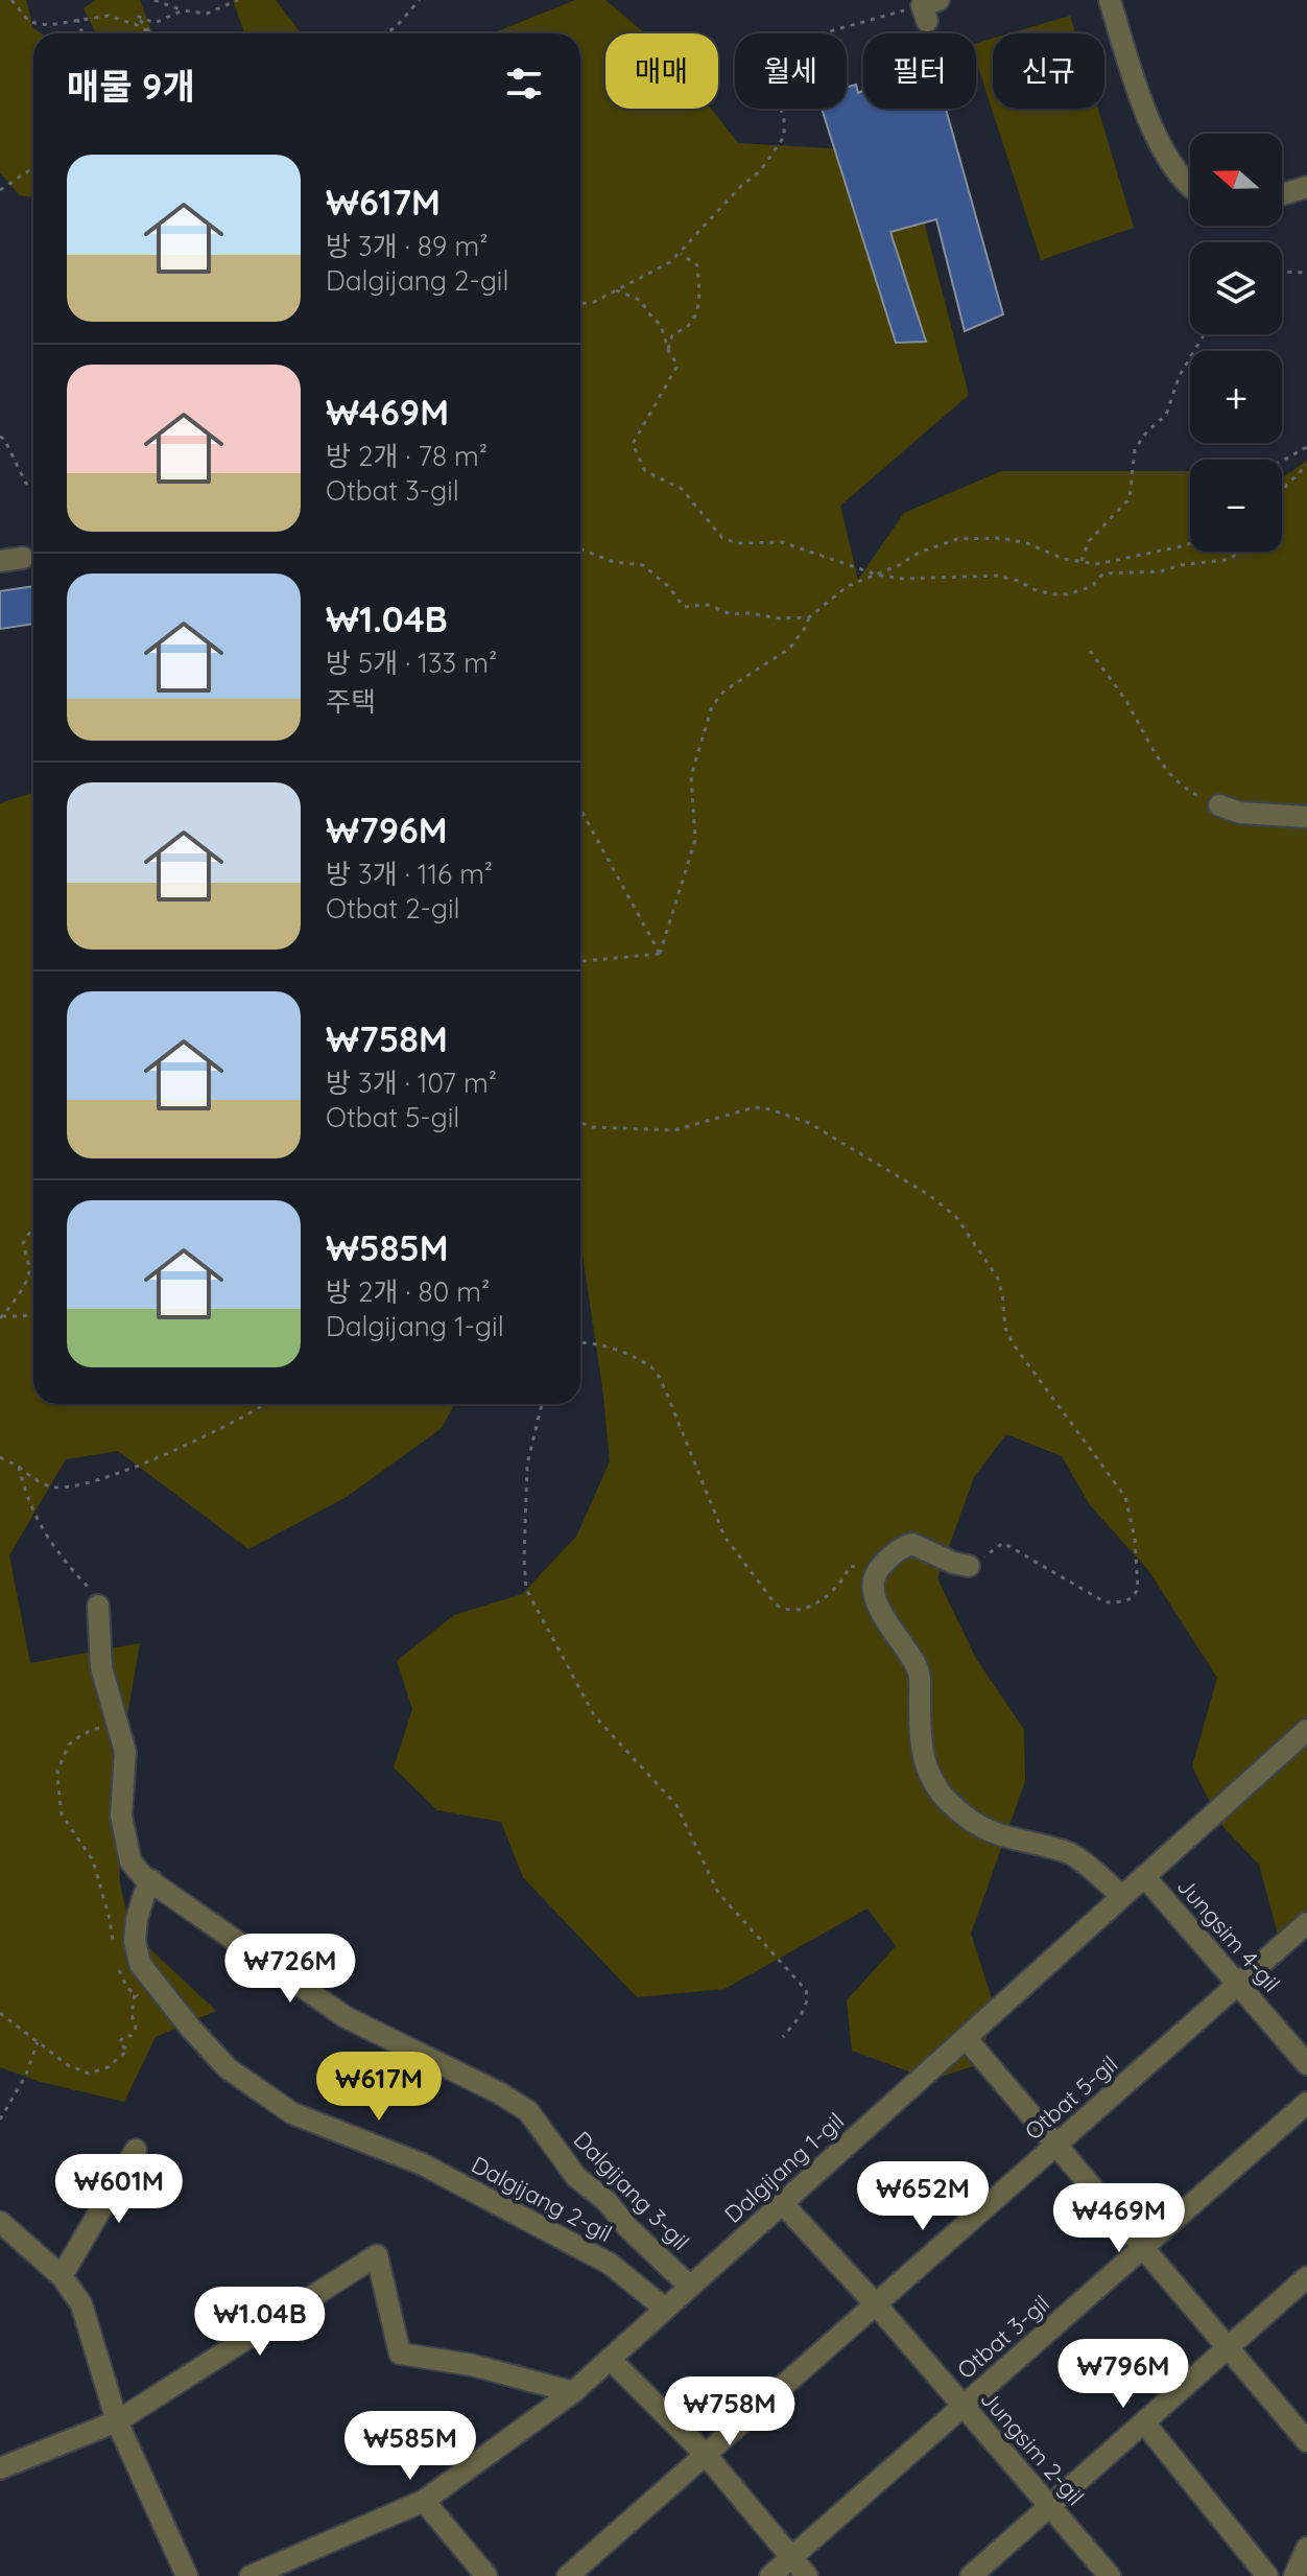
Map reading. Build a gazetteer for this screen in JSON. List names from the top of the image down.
{
  "streets": {
    "street": [
      "Jungsim 4-gil",
      "Otbat 5-gil",
      "Dalgijang 1-gil",
      "Dalgijang 3-gil",
      "Dalgijang 2-gil",
      "Otbat 3-gil",
      "Jungsim 2-gil"
    ]
  },
  "crossings": [
    ["Jungsim 4-gil", "Otbat 5-gil"],
    ["Jungsim 4-gil", "Dalgijang 1-gil"],
    ["Otbat 5-gil", "Jungsim 2-gil"],
    ["Dalgijang 1-gil", "Dalgijang 3-gil"],
    ["Dalgijang 1-gil", "Dalgijang 2-gil"],
    ["Dalgijang 1-gil", "Jungsim 2-gil"],
    ["Dalgijang 3-gil", "Dalgijang 2-gil"],
    ["Otbat 3-gil", "Jungsim 2-gil"]
  ],
  "north": "left",
  "page": {
    "chip": [
      "매매",
      "월세",
      "필터",
      "신규"
    ],
    "heading": "매물 9개",
    "map_buttons": ["+", "−"],
    "list": [
      {
        "name": "₩617M",
        "note": "방 3개 · 89 m² · Dalgijang 2-gil"
      },
      {
        "name": "₩469M",
        "note": "방 2개 · 78 m² · Otbat 3-gil"
      },
      {
        "name": "₩1.04B",
        "note": "방 5개 · 133 m² · 주택"
      },
      {
        "name": "₩796M",
        "note": "방 3개 · 116 m² · Otbat 2-gil"
      },
      {
        "name": "₩758M",
        "note": "방 3개 · 107 m² · Otbat 5-gil"
      },
      {
        "name": "₩585M",
        "note": "방 2개 · 80 m² · Dalgijang 1-gil"
      }
    ],
    "price": [
      "₩726M",
      "₩617M",
      "₩601M",
      "₩652M",
      "₩469M",
      "₩1.04B",
      "₩796M",
      "₩758M",
      "₩585M"
    ]
  }
}
